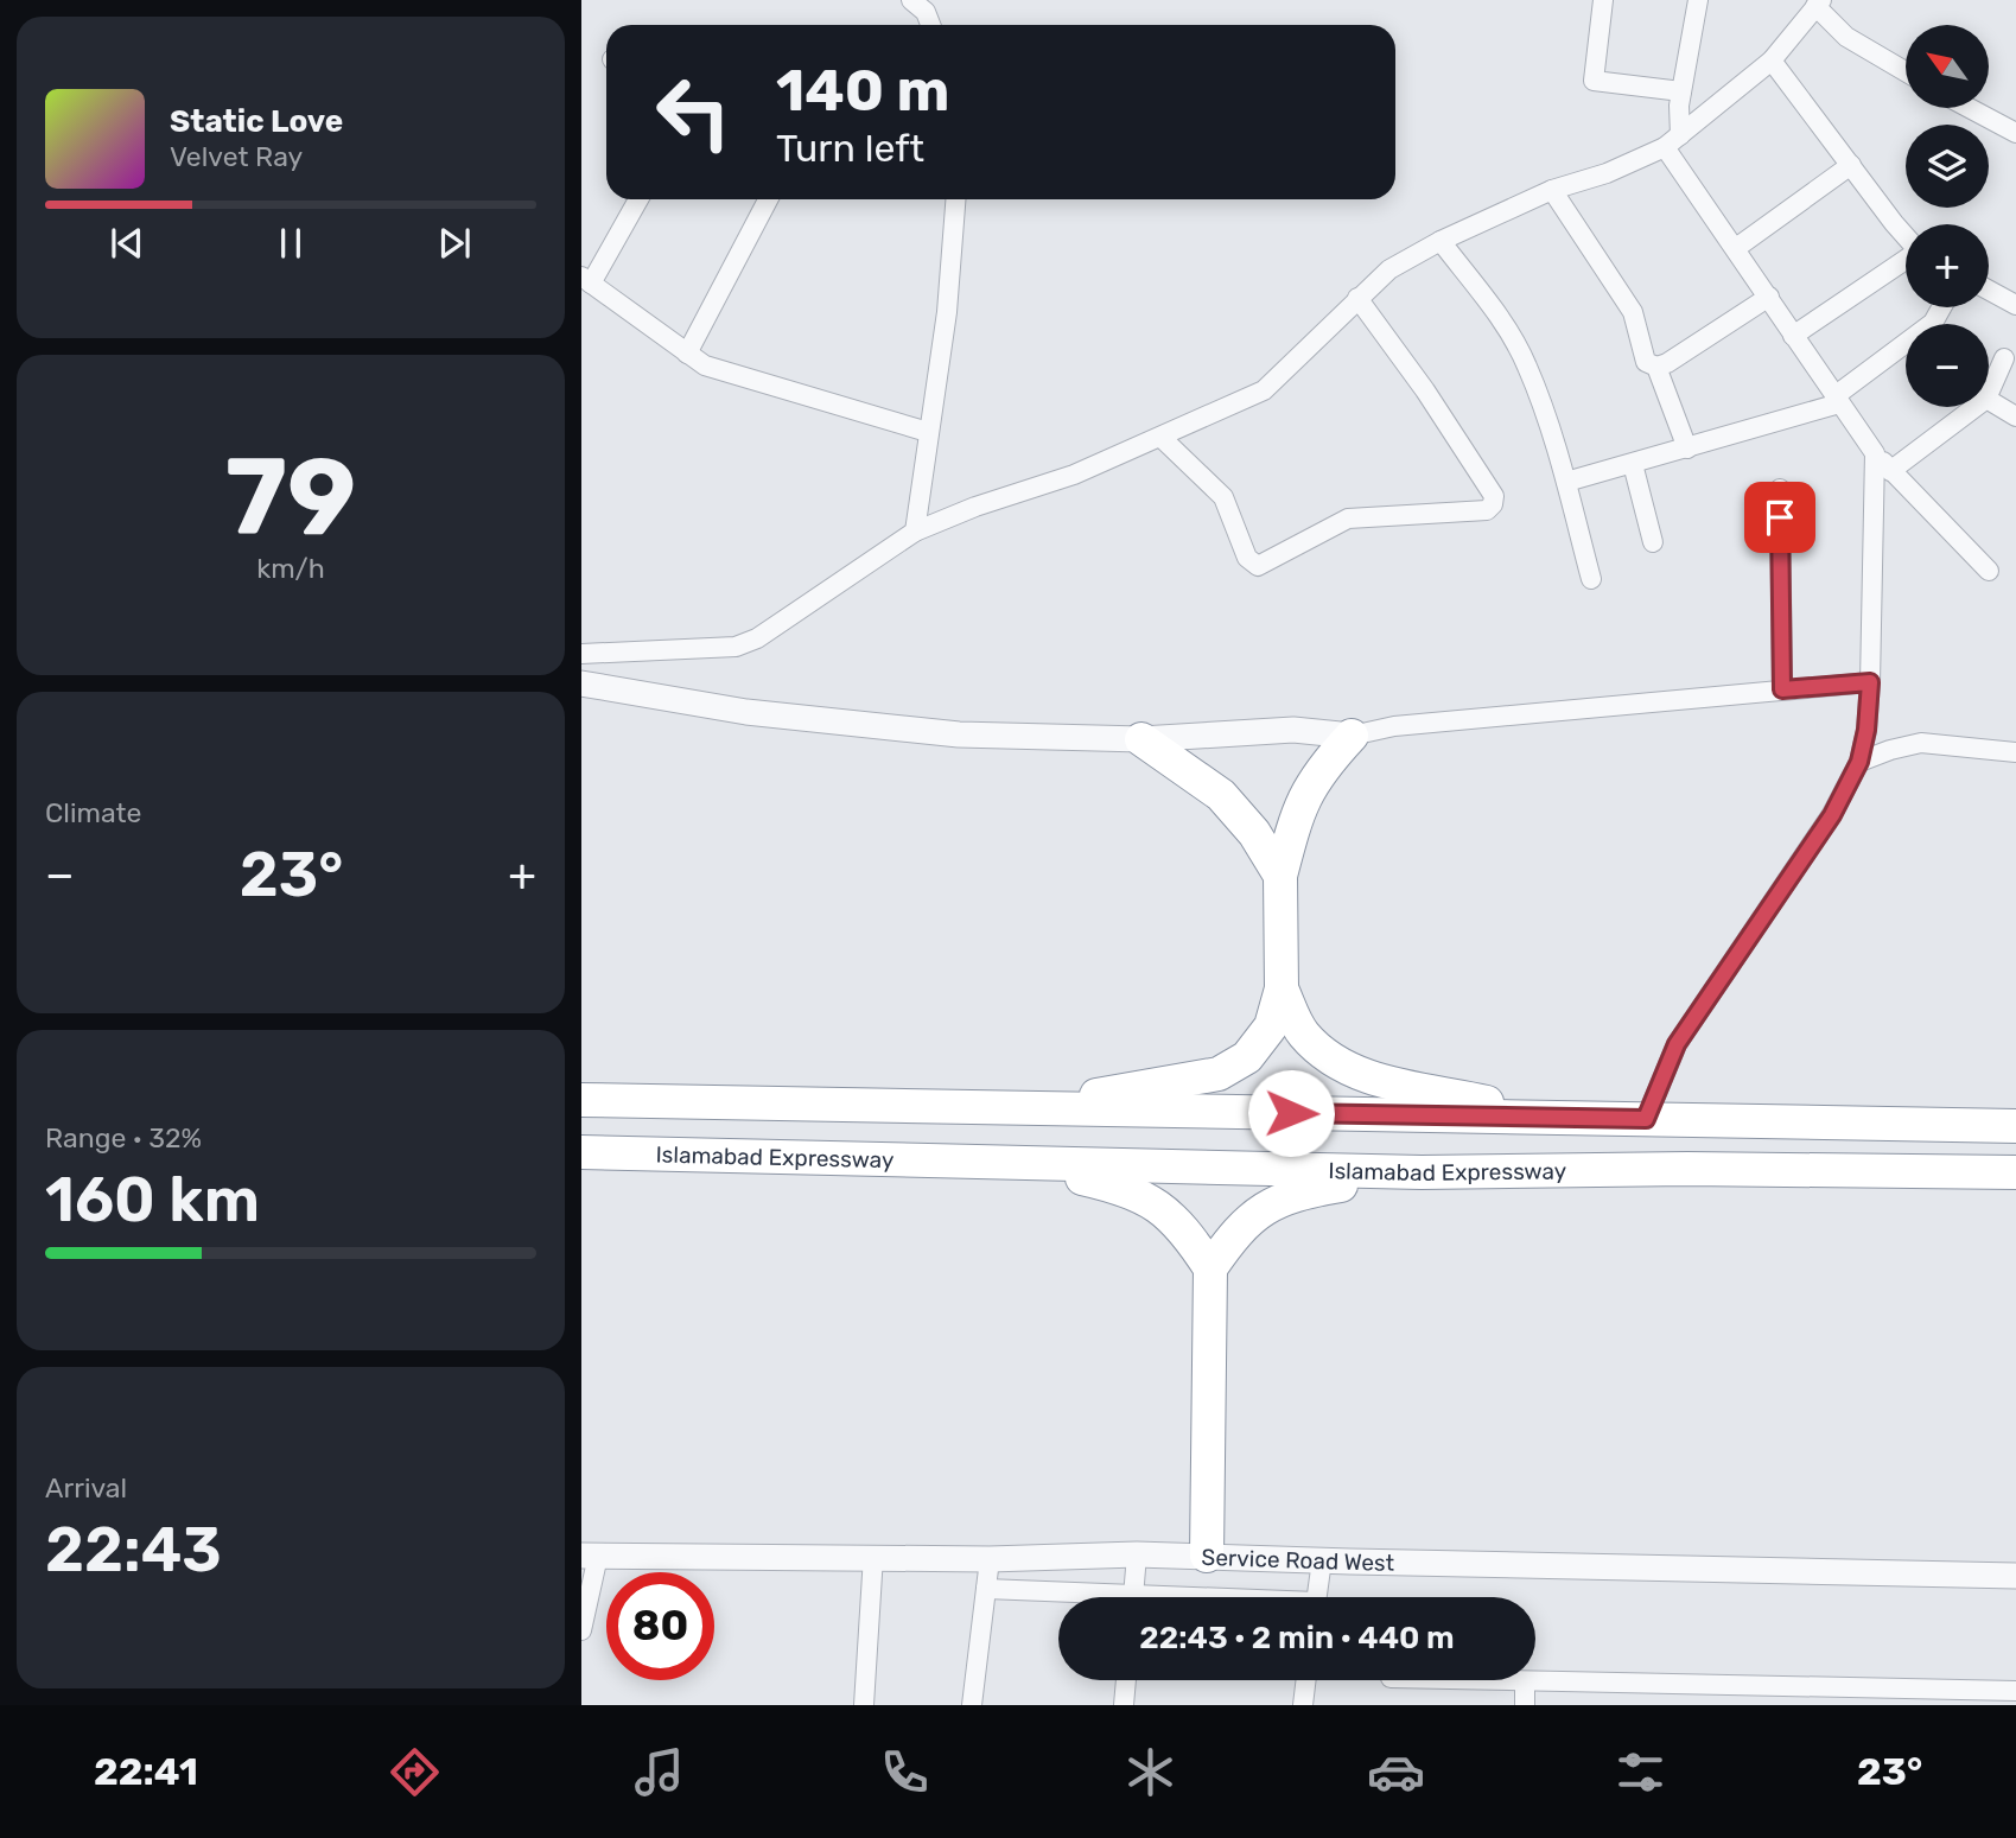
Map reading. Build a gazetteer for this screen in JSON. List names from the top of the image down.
{
  "streets": {
    "highway": ["Islamabad Expressway"],
    "street": ["Service Road West"]
  },
  "north": "top left",
  "page": {
    "map_buttons": ["+", "−"],
    "turn": ["140 m", "Turn left"],
    "song": ["Static Love", "Velvet Ray"],
    "tile": [
      ["79", "km/h"],
      "Climate",
      ["Range · 32%", "160 km"],
      ["Arrival", "22:43"]
    ],
    "heat": ["−", "23°", "+"],
    "limit": "80",
    "trip": "22:43 · 2 min · 440 m",
    "tabs": ["22:41", "23°"]
  }
}
